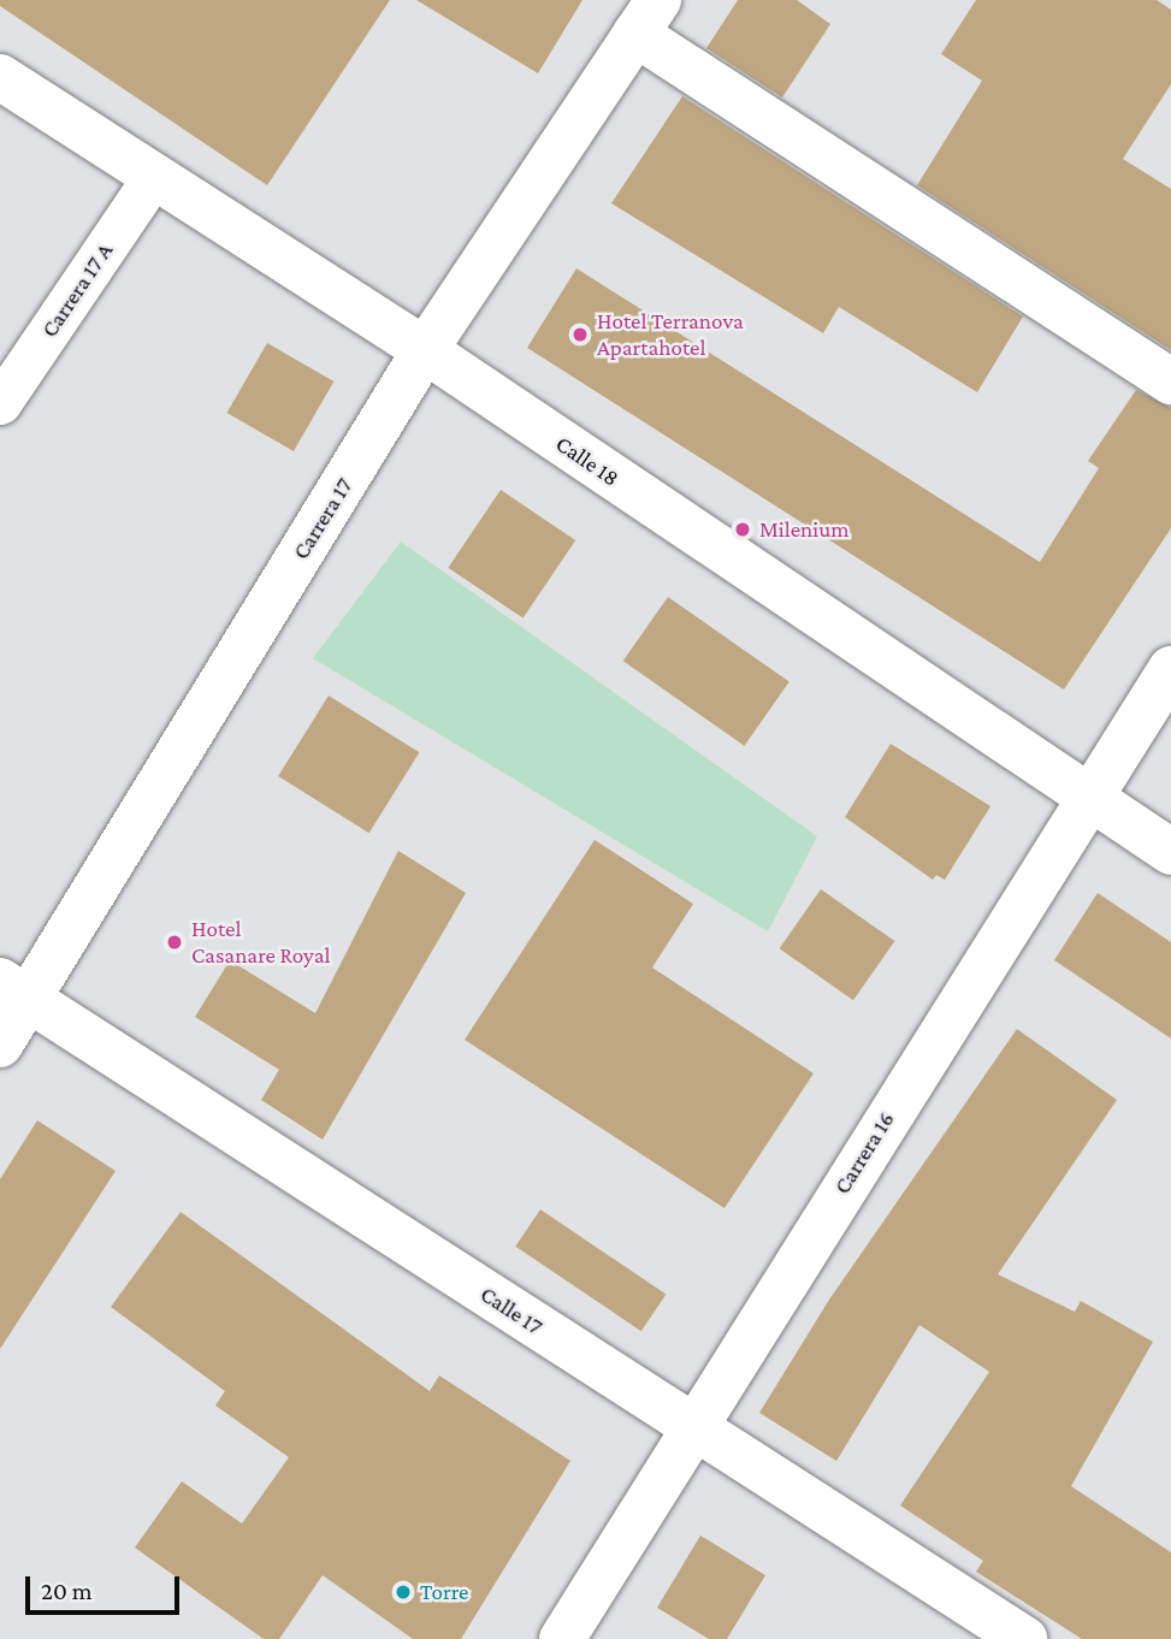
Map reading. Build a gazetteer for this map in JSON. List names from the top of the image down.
{
  "streets": {
    "street": [
      "Carrera 17 A",
      "Calle 18",
      "Carrera 17",
      "Carrera 16",
      "Calle 17"
    ]
  },
  "crossings": [
    ["Carrera 17 A", "Calle 18"],
    ["Calle 18", "Carrera 17"],
    ["Calle 18", "Carrera 16"],
    ["Carrera 17", "Calle 17"],
    ["Carrera 16", "Calle 17"]
  ],
  "places": [
    "Hotel Terranova Apartahotel",
    "Milenium",
    "Hotel Casanare Royal",
    "Torre"
  ],
  "scale_bar": "20 m"
}
